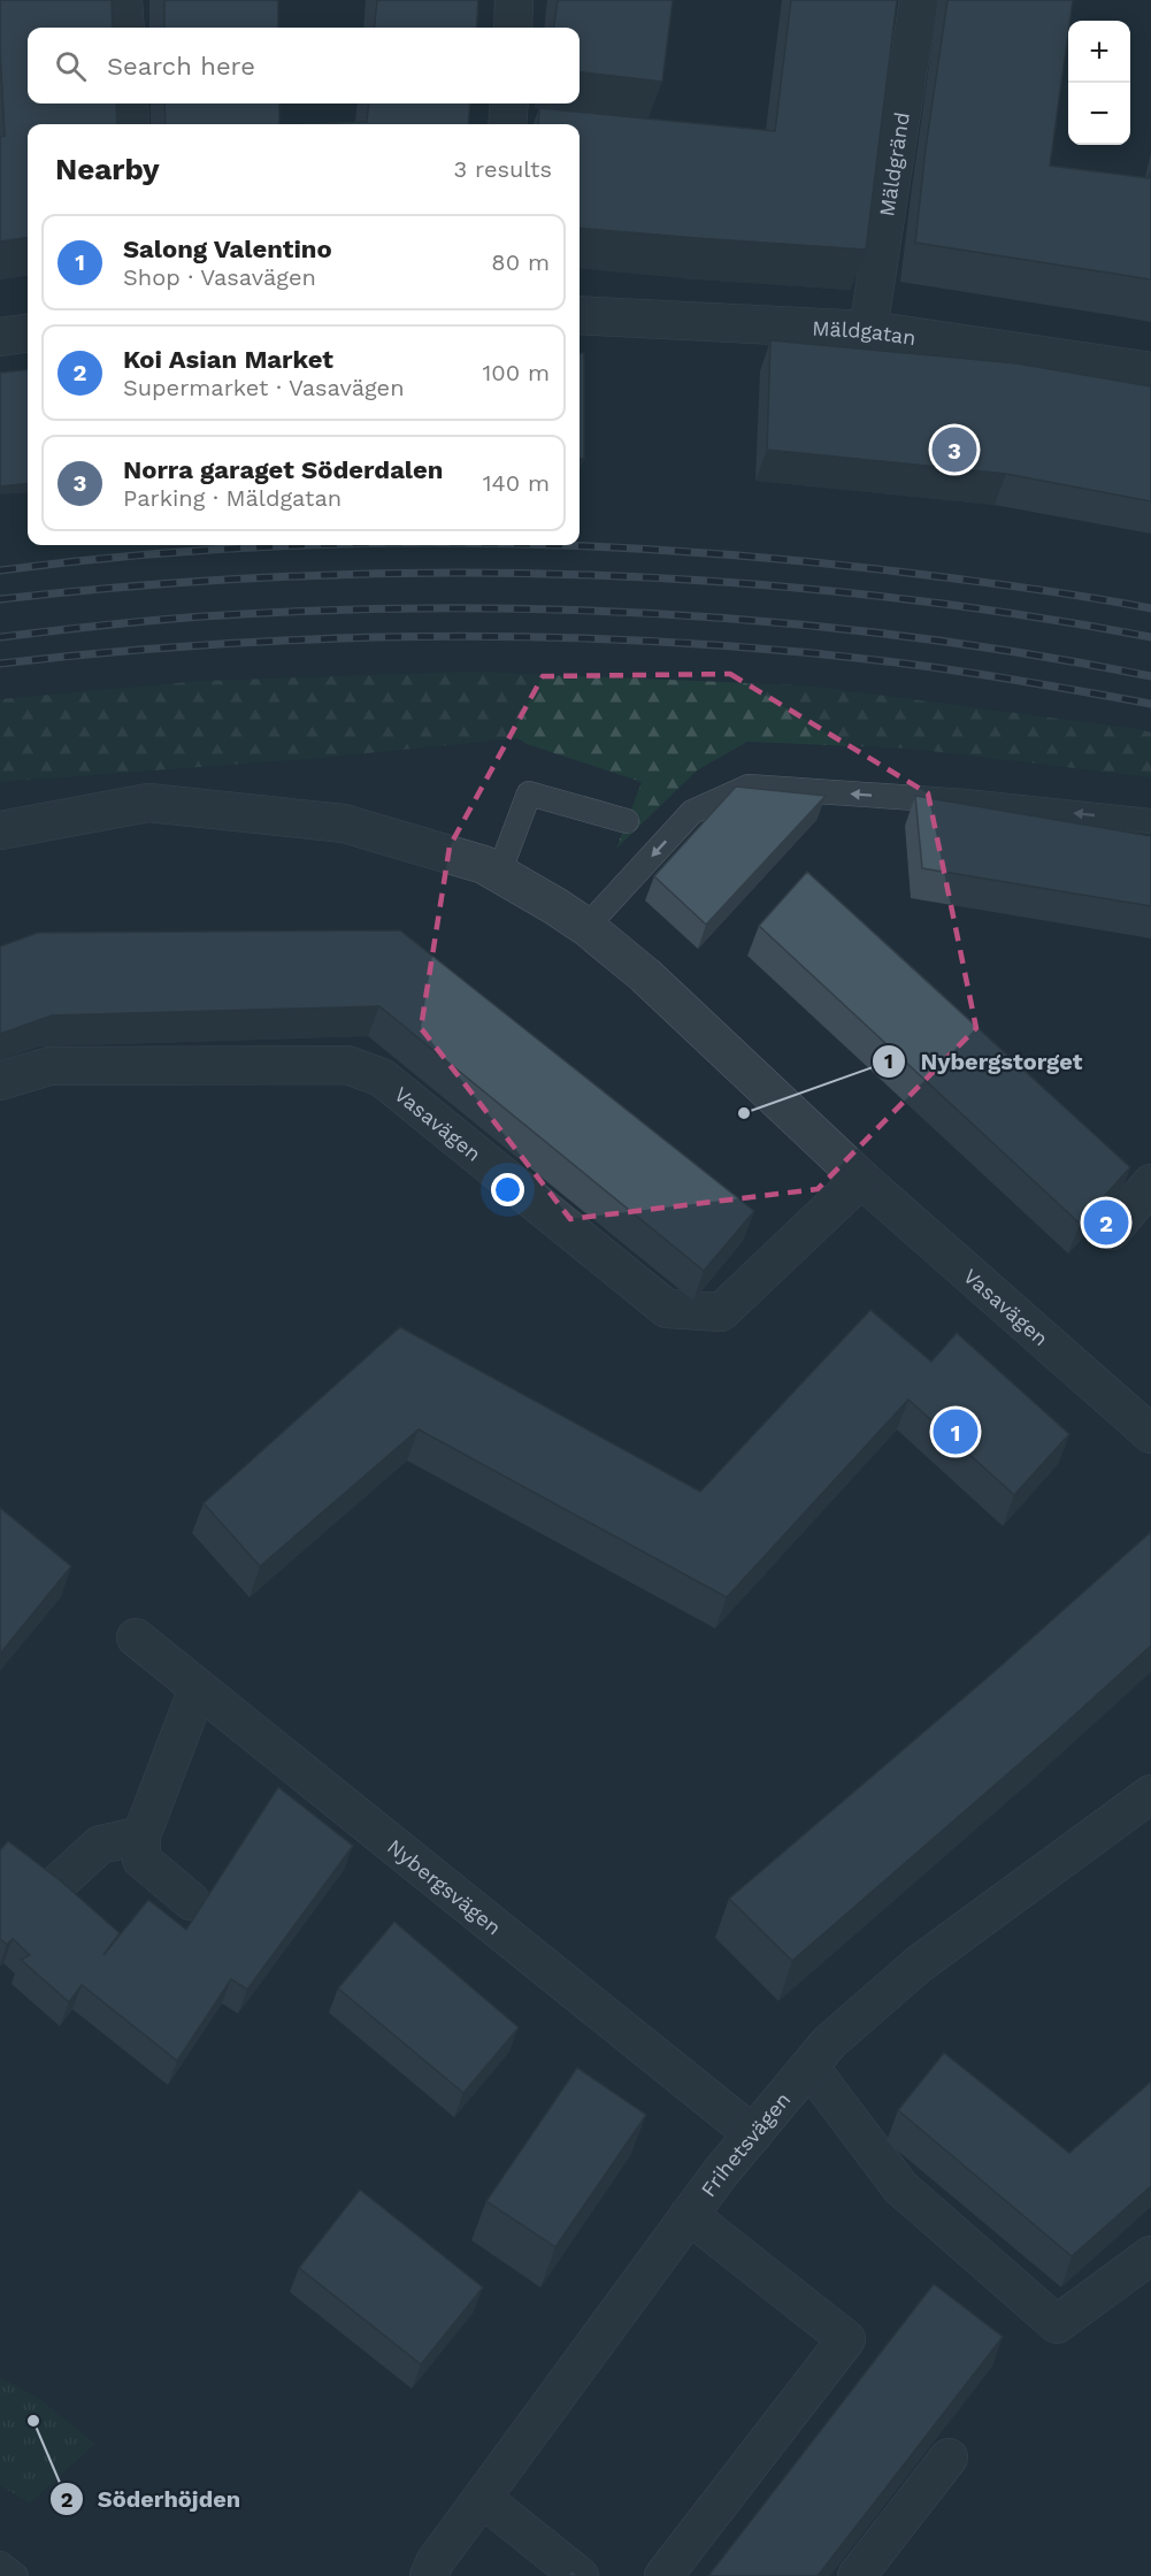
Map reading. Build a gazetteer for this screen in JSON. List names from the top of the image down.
{
  "streets": {
    "street": [
      "Mäldgränd",
      "Mäldgatan",
      "Vasavägen",
      "Nybergsvägen",
      "Frihetsvägen"
    ]
  },
  "crossings": [
    ["Mäldgränd", "Mäldgatan"],
    ["Nybergsvägen", "Frihetsvägen"]
  ],
  "places": ["Nybergstorget", "Söderhöjden"],
  "page": {
    "map_buttons": ["+", "−"],
    "search": "Search here",
    "heading": ["Nearby", "3 results"],
    "list": [
      {
        "mark": "1",
        "name": "Salong Valentino",
        "note": "Shop · Vasavägen",
        "value": "80 m"
      },
      {
        "mark": "2",
        "name": "Koi Asian Market",
        "note": "Supermarket · Vasavägen",
        "value": "100 m"
      },
      {
        "mark": "3",
        "name": "Norra garaget Söderdalen",
        "note": "Parking · Mäldgatan",
        "value": "140 m"
      }
    ],
    "pins": ["3", "2", "1"]
  }
}
